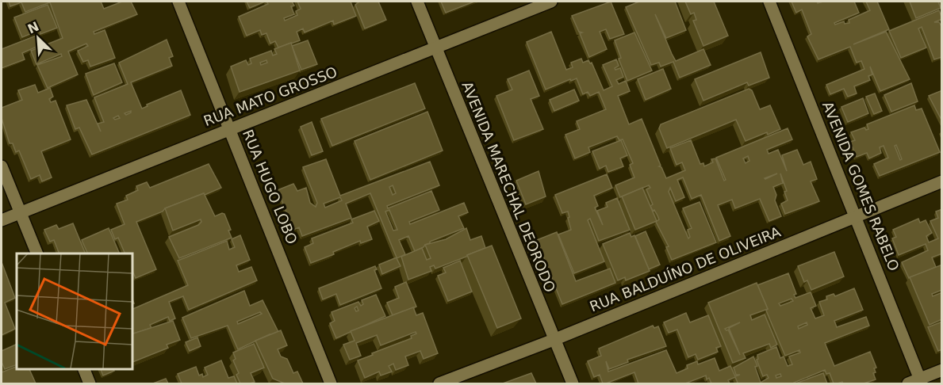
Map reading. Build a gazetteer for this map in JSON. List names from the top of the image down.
{
  "streets": {
    "street": [
      "RUA MATO GROSSO",
      "AVENIDA GOMES RABELO",
      "RUA HUGO LOBO",
      "AVENIDA MARECHAL DEORODO",
      "RUA BALDUÍNO DE OLIVEIRA"
    ]
  },
  "crossings": [
    ["RUA MATO GROSSO", "RUA HUGO LOBO"],
    ["RUA MATO GROSSO", "AVENIDA MARECHAL DEORODO"],
    ["AVENIDA GOMES RABELO", "RUA BALDUÍNO DE OLIVEIRA"],
    ["AVENIDA MARECHAL DEORODO", "RUA BALDUÍNO DE OLIVEIRA"]
  ],
  "north": "top left"
}
